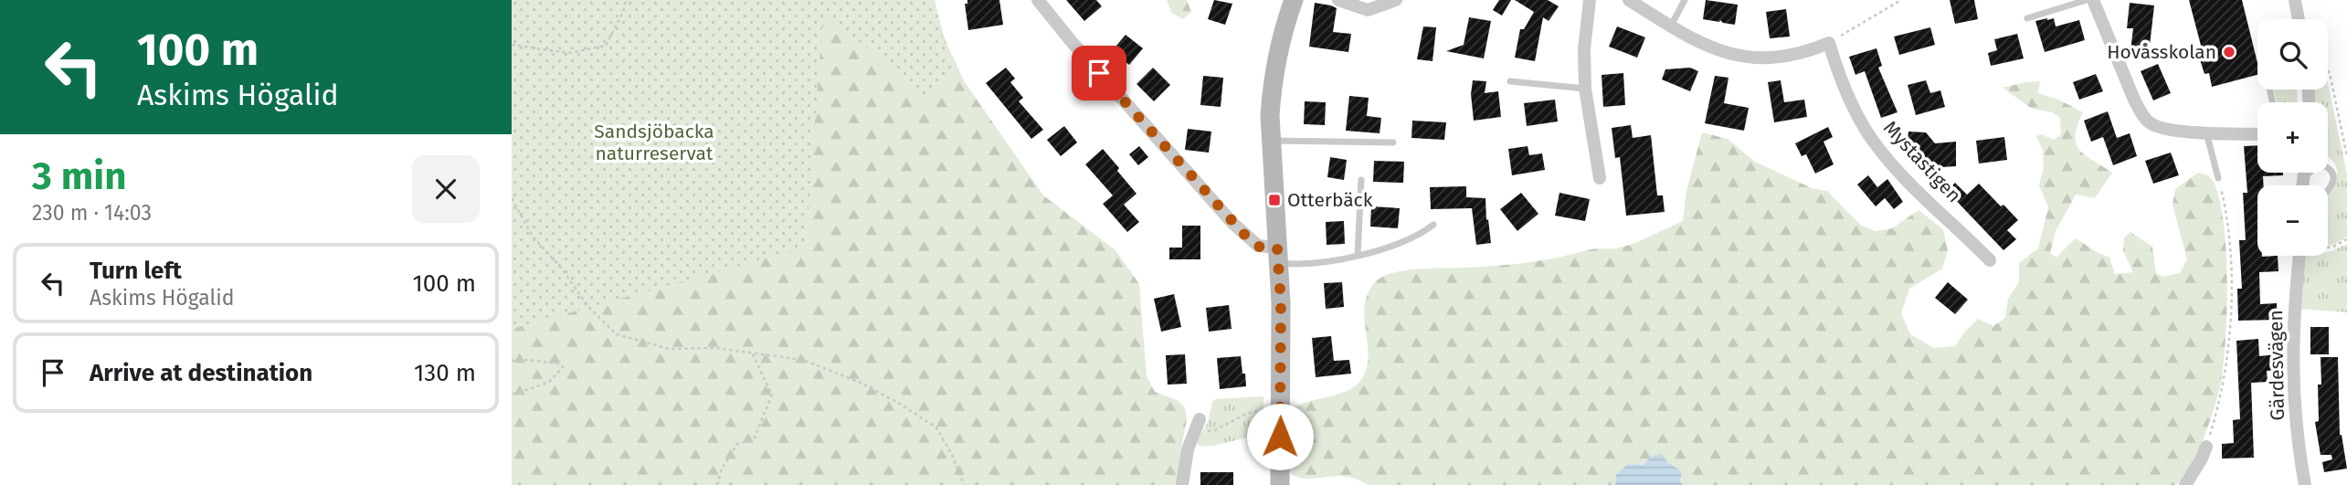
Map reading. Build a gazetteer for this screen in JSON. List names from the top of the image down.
{
  "streets": {
    "street": ["Mystastigen", "Gärdesvägen"]
  },
  "parks": ["Sandsjöbacka naturreservat"],
  "places": {
    "other": ["Hovåsskolan"],
    "transit": ["Otterbäck"]
  },
  "page": {
    "turn": ["100 m", "Askims Högalid"],
    "map_buttons": ["+", "−"],
    "heading": ["3 min", "230 m · 14:03"],
    "list": [
      {
        "name": "Turn left",
        "note": "Askims Högalid",
        "value": "100 m"
      },
      {
        "name": "Arrive at destination",
        "value": "130 m"
      }
    ]
  }
}
